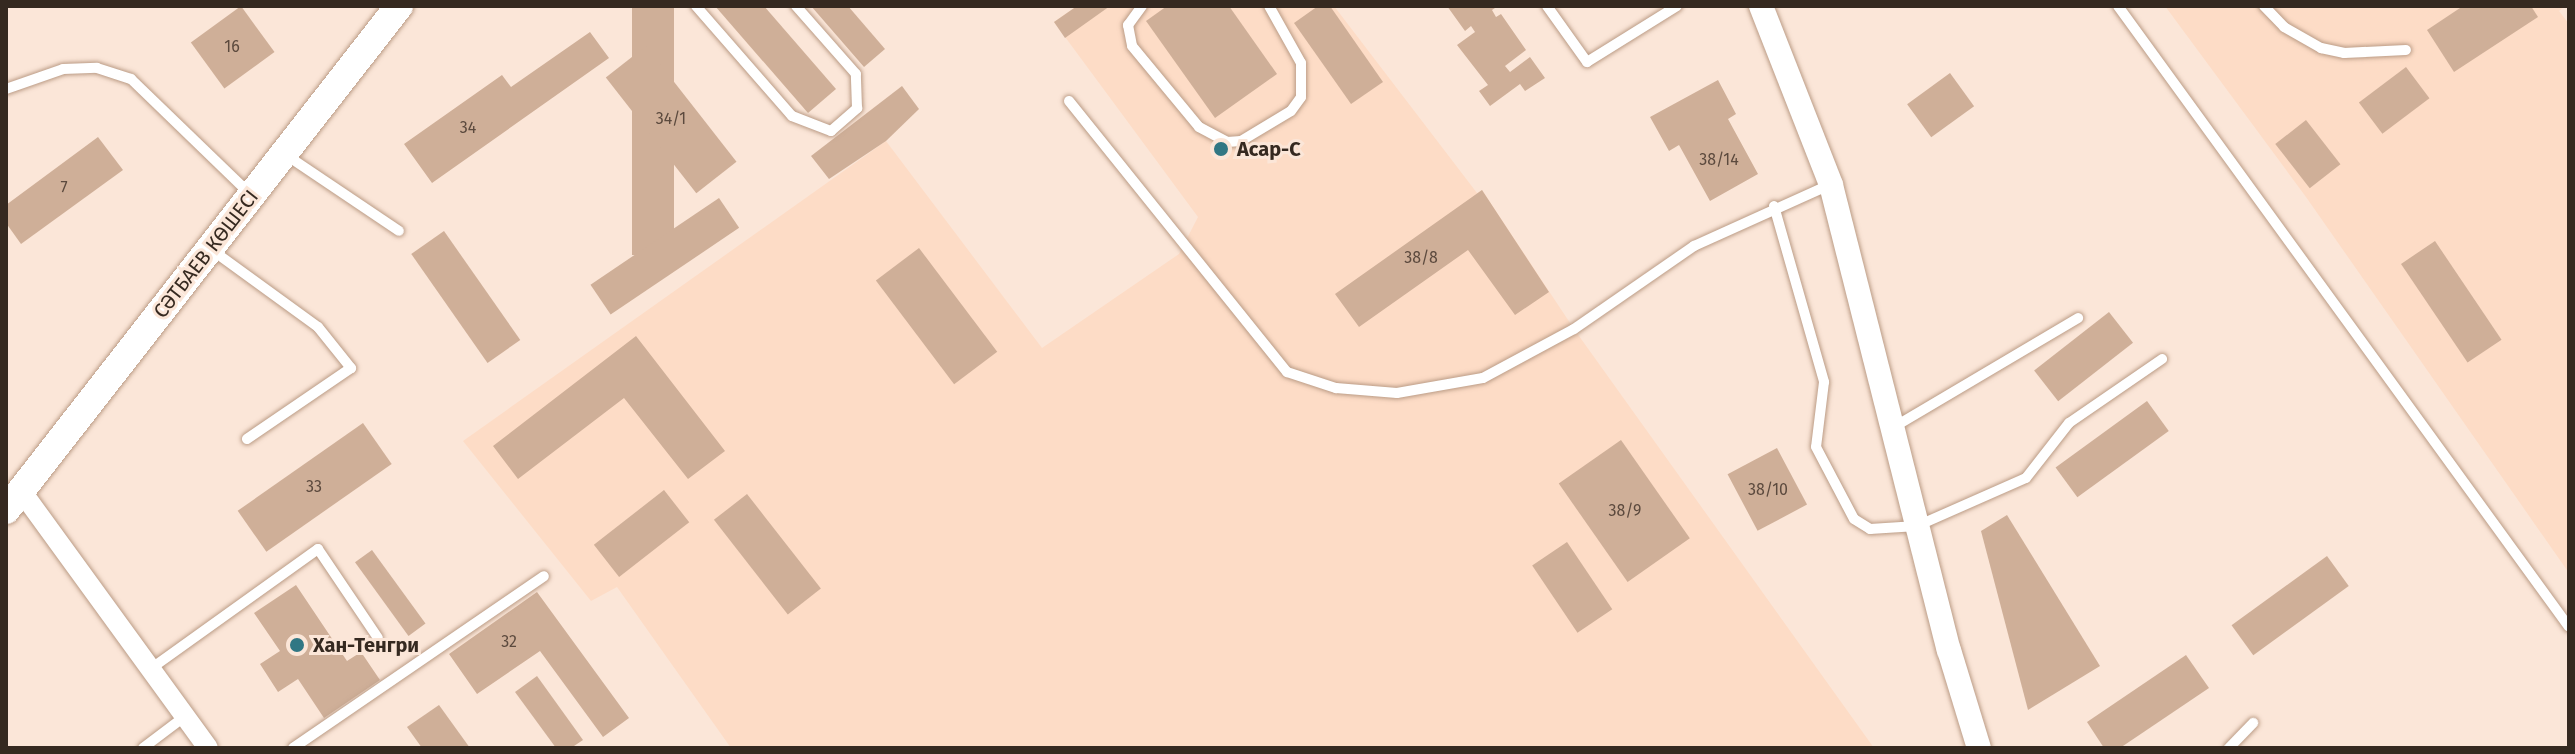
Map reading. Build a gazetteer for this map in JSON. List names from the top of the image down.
{
  "streets": {
    "main road": ["СӘТБАЕВ КӨШЕСІ"]
  },
  "places": ["Асар-С", "Хан-Тенгри"],
  "house_numbers": [
    "16",
    "34/1",
    "34",
    "38/14",
    "7",
    "38/8",
    "33",
    "38/10",
    "38/9",
    "32"
  ]
}
